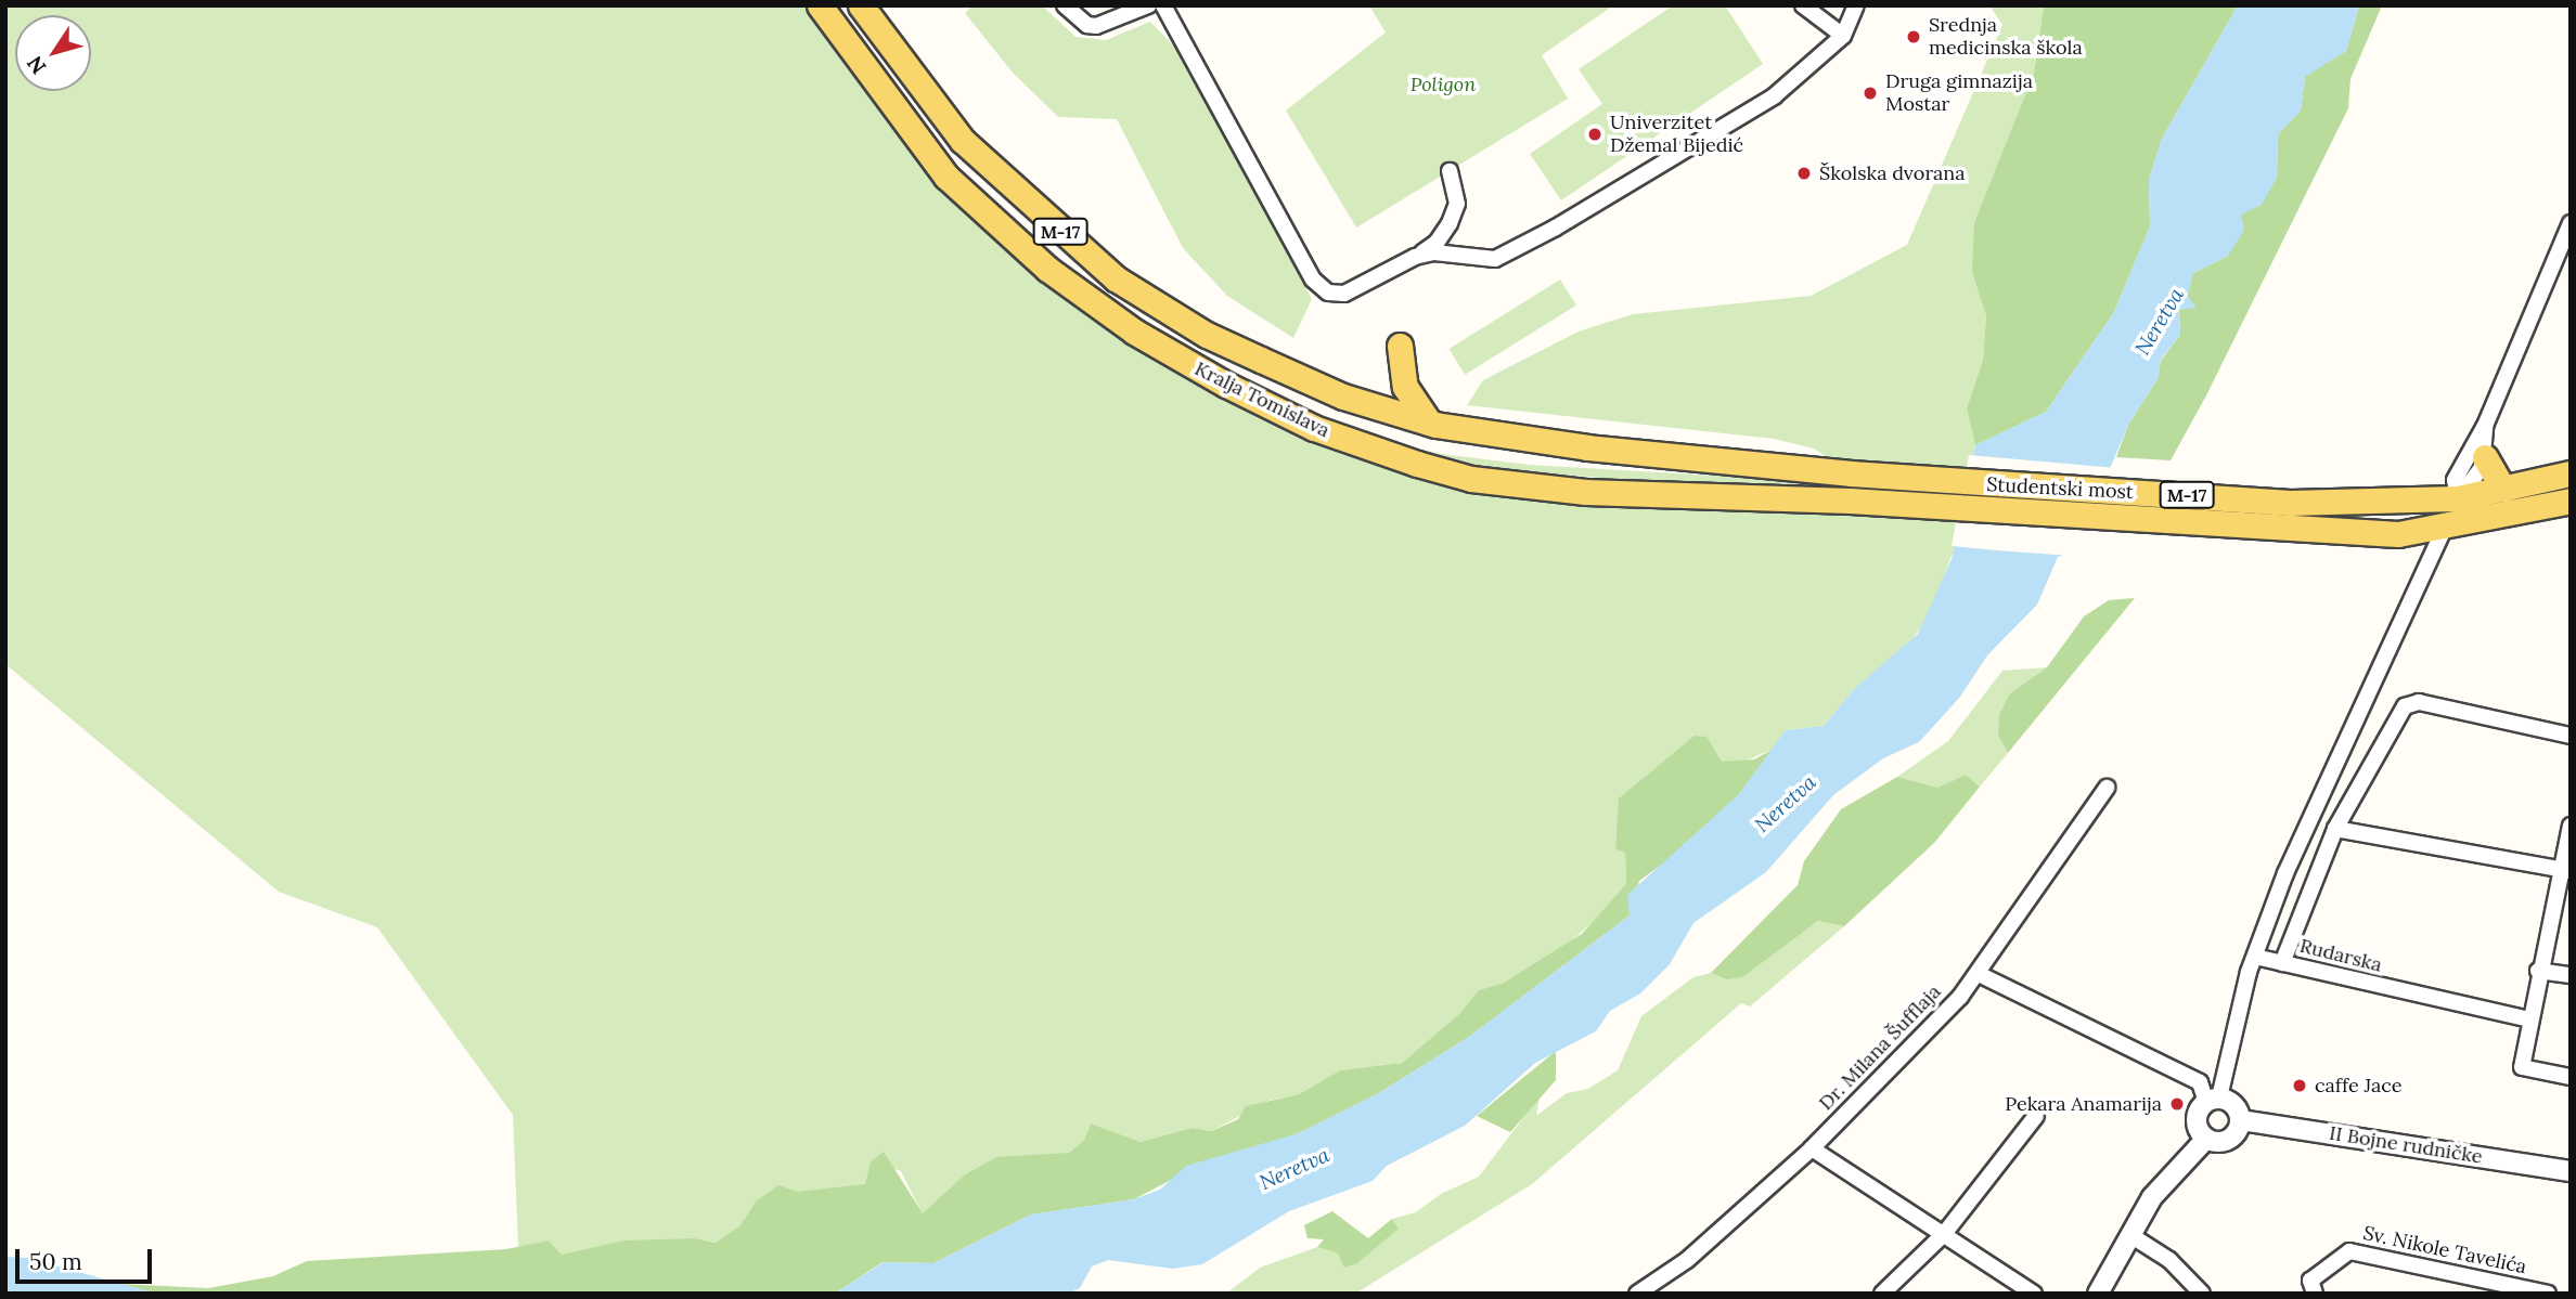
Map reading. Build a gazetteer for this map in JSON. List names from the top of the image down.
{
  "streets": {
    "main road": ["M-17", "Kralja Tomislava", "Studentski most"],
    "street": [
      "Rudarska",
      "Dr. Milana Šufflaja",
      "II Bojne rudničke",
      "Sv. Nikole Tavelića"
    ]
  },
  "crossings": [
    ["M-17", "Studentski most"],
    ["Kralja Tomislava", "Studentski most"]
  ],
  "water": ["Neretva"],
  "parks": ["Poligon"],
  "places": [
    "Srednja medicinska škola",
    "Druga gimnazija Mostar",
    "Univerzitet Džemal Bijedić",
    "Školska dvorana",
    "caffe Jace",
    "Pekara Anamarija"
  ],
  "scale_bar": "50 m",
  "north": "bottom left"
}
